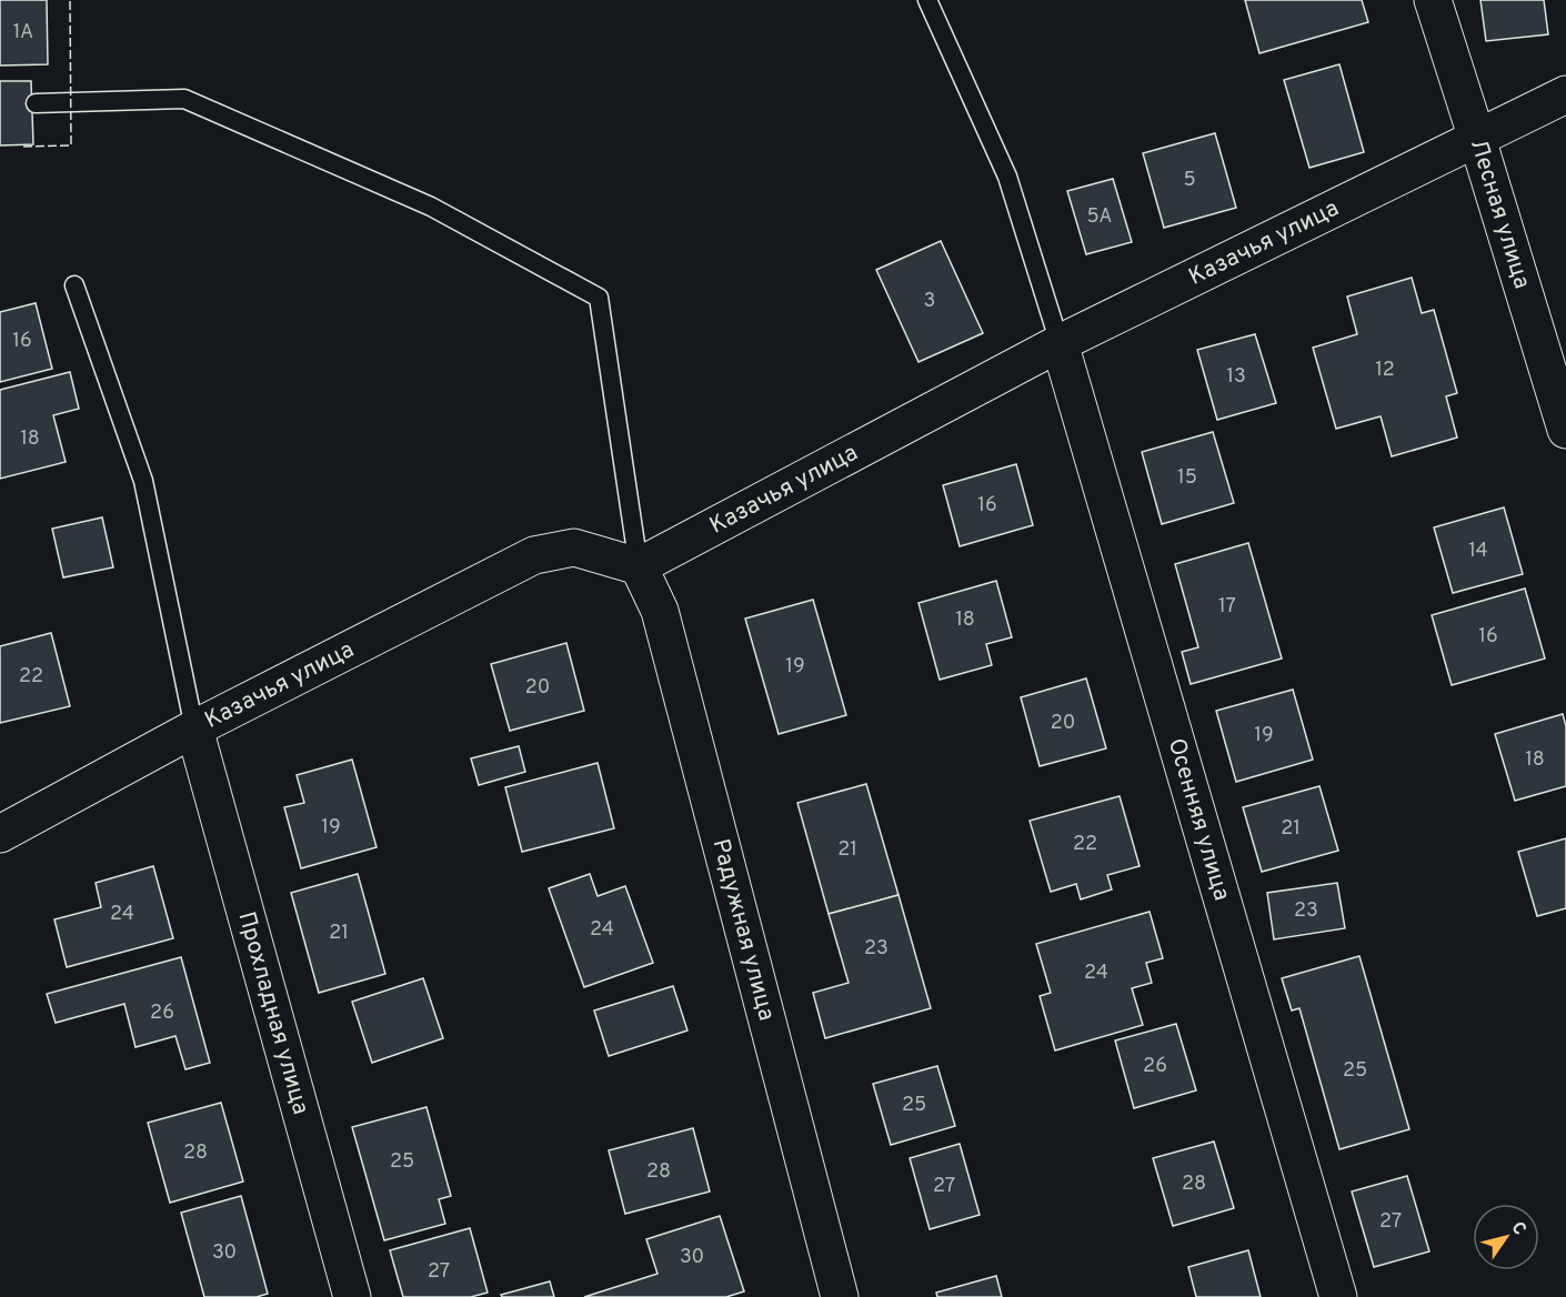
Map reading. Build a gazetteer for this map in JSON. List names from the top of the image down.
{
  "streets": {
    "street": [
      "Лесная улица",
      "Казачья улица",
      "Осенняя улица",
      "Радужная улица",
      "Прохладная улица"
    ]
  },
  "crossings": [
    ["Лесная улица", "Казачья улица"],
    ["Казачья улица", "Осенняя улица"],
    ["Казачья улица", "Радужная улица"],
    ["Казачья улица", "Прохладная улица"]
  ],
  "house_numbers": [
    "1А",
    "5",
    "5А",
    "3",
    "16",
    "12",
    "13",
    "18",
    "15",
    "16",
    "14",
    "17",
    "18",
    "16",
    "19",
    "22",
    "20",
    "20",
    "19",
    "18",
    "19",
    "21",
    "22",
    "21",
    "23",
    "24",
    "24",
    "21",
    "23",
    "24",
    "26",
    "26",
    "25",
    "25",
    "28",
    "25",
    "28",
    "28",
    "27",
    "27",
    "30",
    "30",
    "27"
  ],
  "north": "top right"
}
